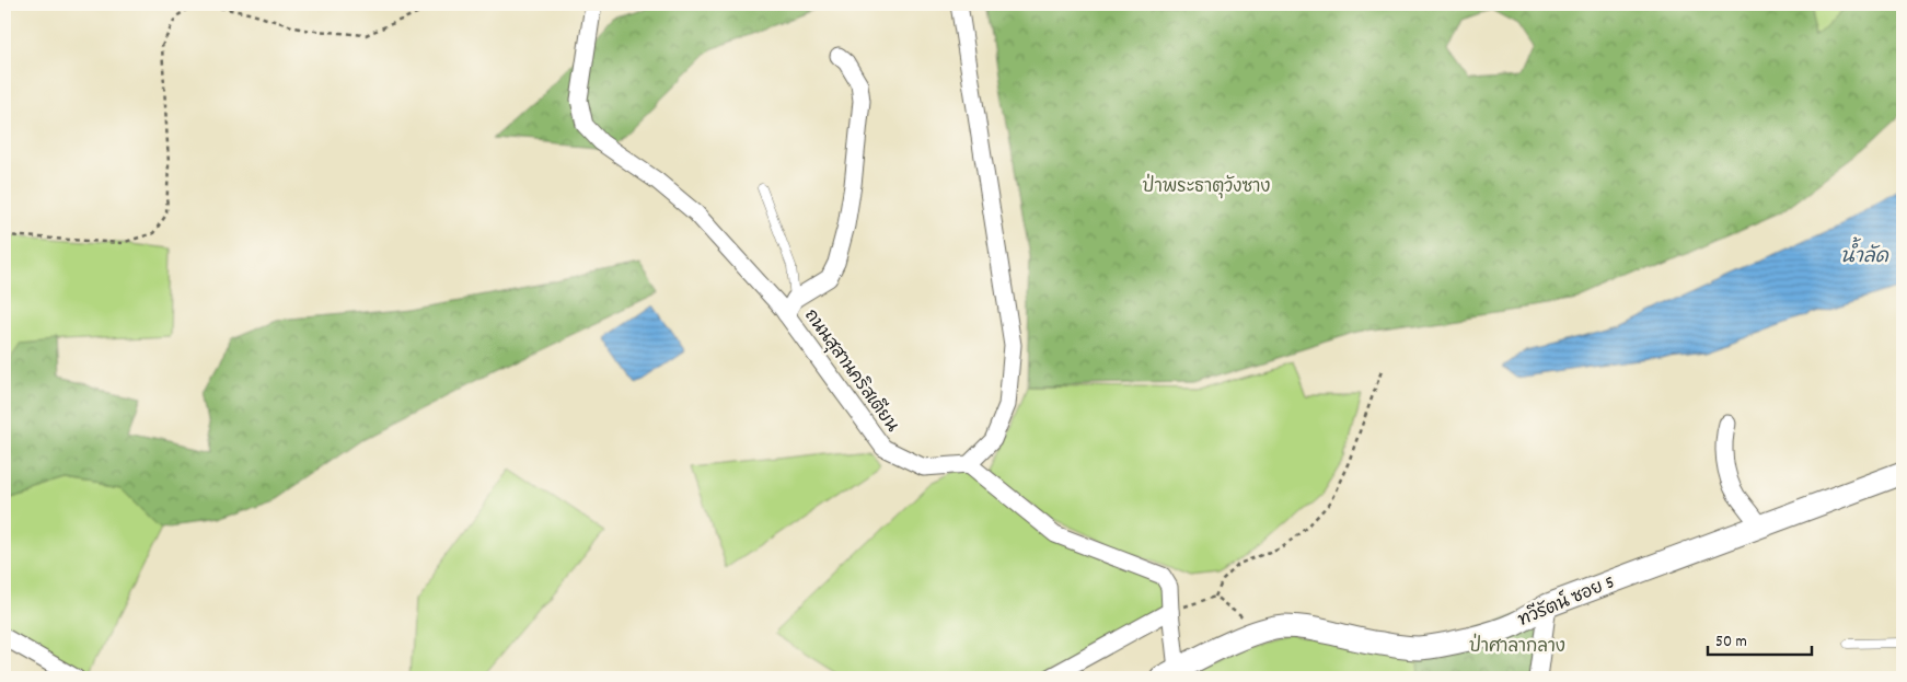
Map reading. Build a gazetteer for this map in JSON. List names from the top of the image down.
{
  "streets": {
    "street": ["ถนนสุสานคริสเตียน", "ทวีรัตน์ ซอย 5"]
  },
  "water": ["น้ำลัด"],
  "parks": ["ป่าพระธาตุวังซาง", "ป่าศาลากลาง"],
  "scale_bar": "50 m"
}
